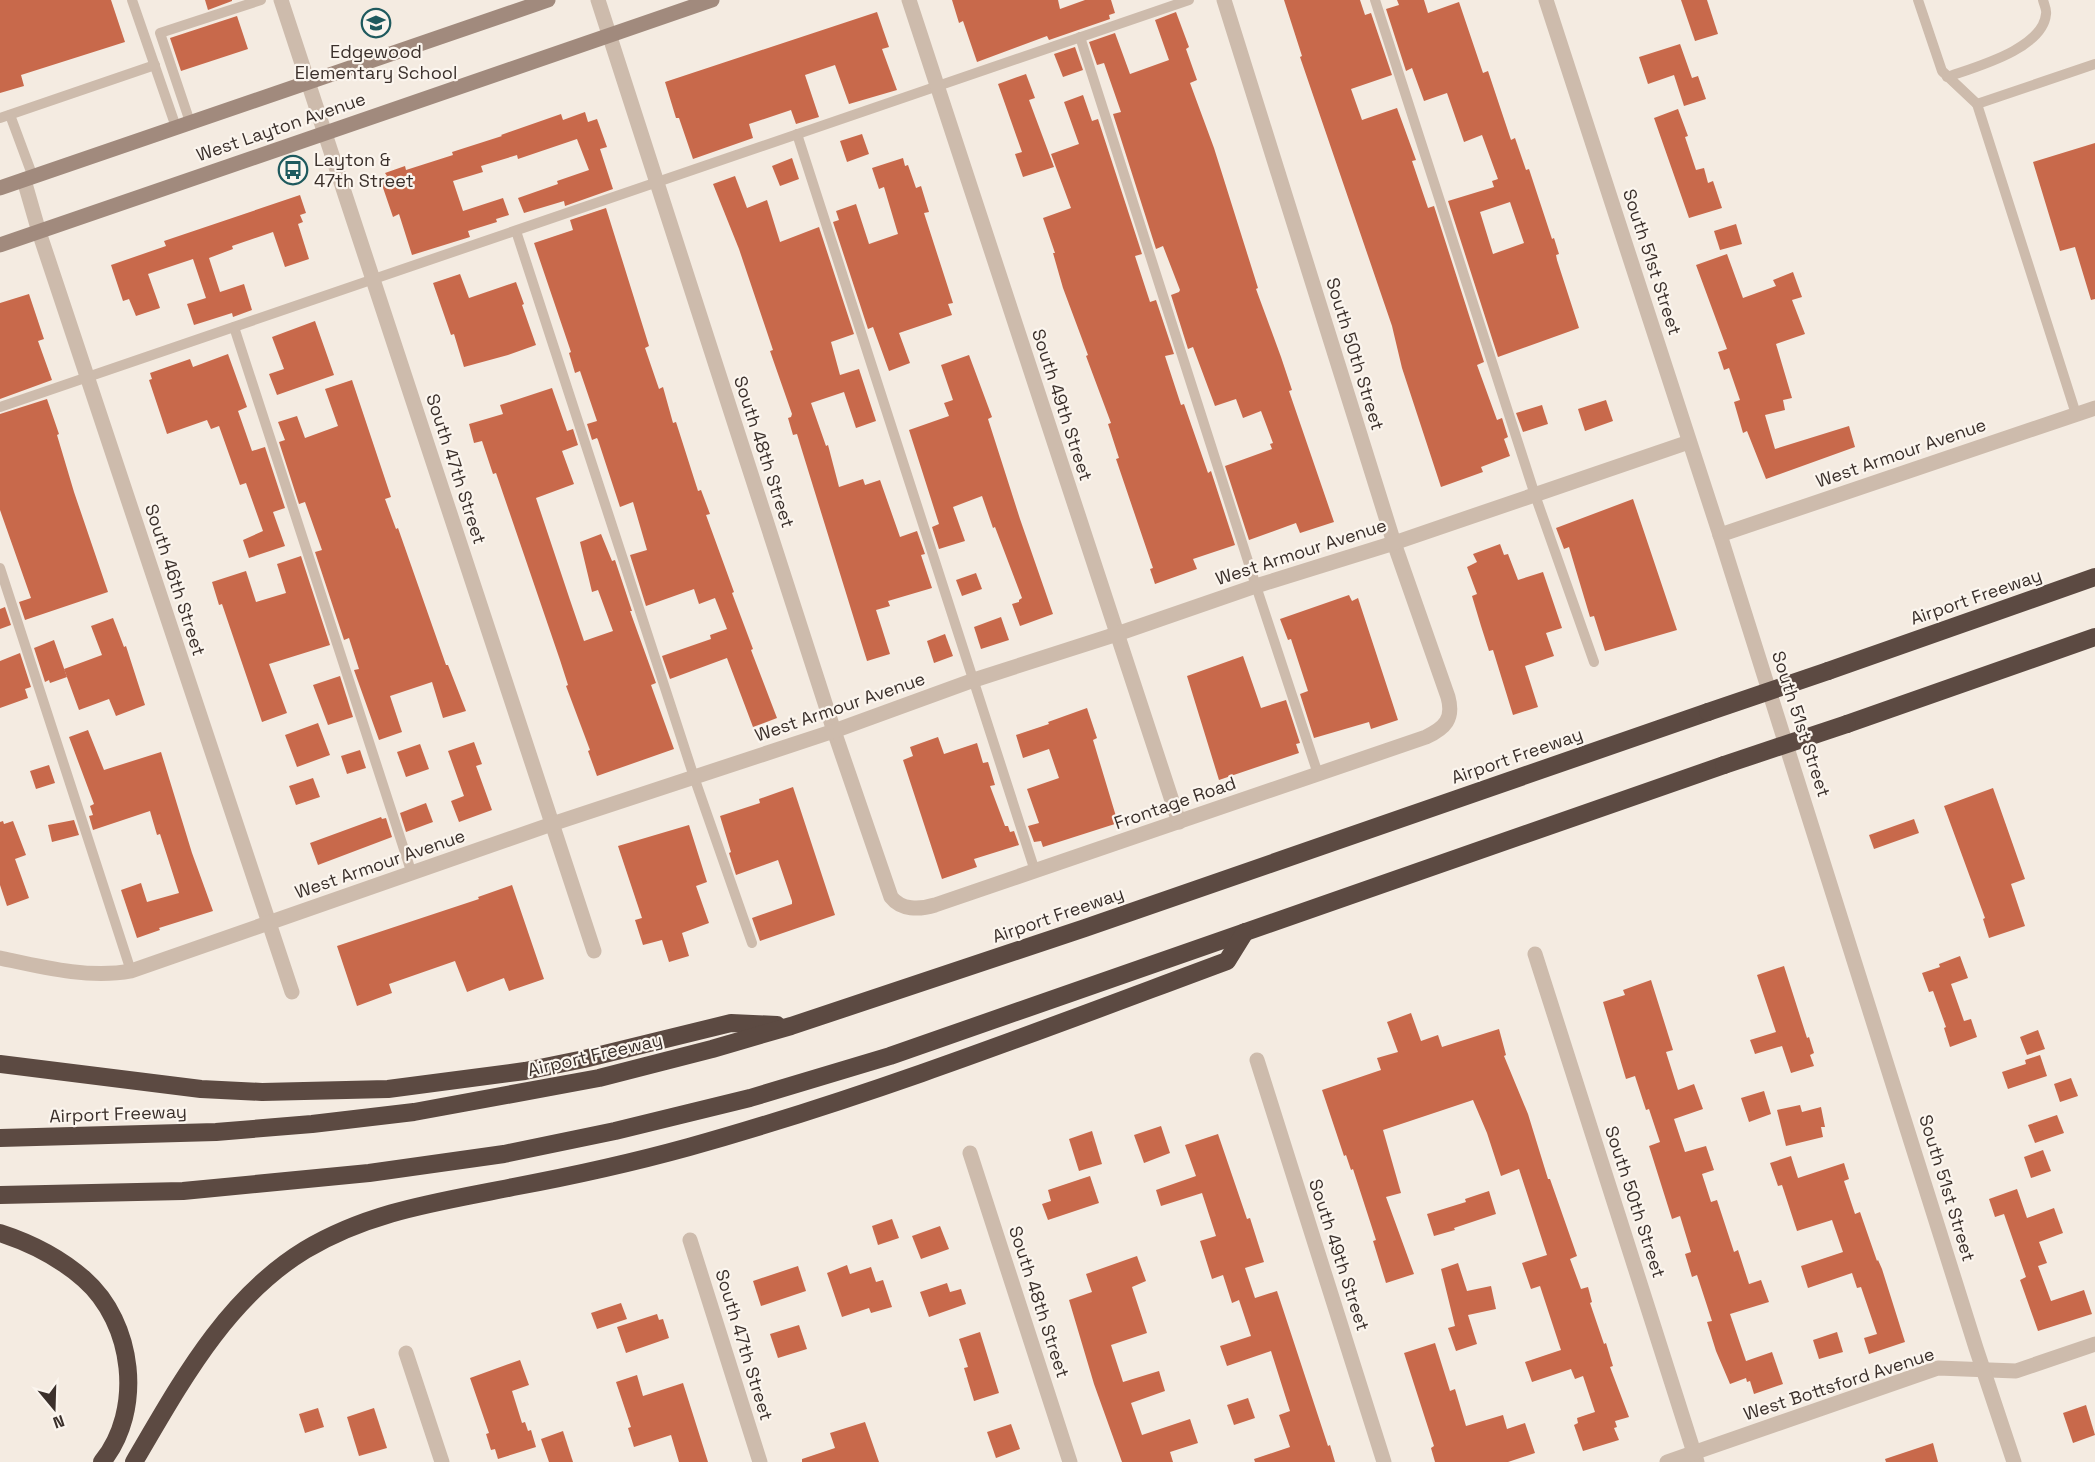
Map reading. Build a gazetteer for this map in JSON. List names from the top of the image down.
{
  "streets": {
    "highway": ["Airport Freeway"],
    "main road": ["West Layton Avenue"],
    "street": [
      "South 51st Street",
      "South 50th Street",
      "South 49th Street",
      "South 48th Street",
      "West Armour Avenue",
      "South 47th Street",
      "South 46th Street",
      "Frontage Road",
      "West Bottsford Avenue"
    ]
  },
  "crossings": [
    ["West Layton Avenue", "South 48th Street"],
    ["West Layton Avenue", "South 47th Street"],
    ["West Layton Avenue", "South 46th Street"],
    ["South 51st Street", "West Armour Avenue"],
    ["South 51st Street", "West Bottsford Avenue"],
    ["South 50th Street", "West Armour Avenue"],
    ["South 50th Street", "Frontage Road"],
    ["South 50th Street", "West Bottsford Avenue"],
    ["South 49th Street", "West Armour Avenue"],
    ["South 49th Street", "Frontage Road"],
    ["South 48th Street", "West Armour Avenue"],
    ["South 48th Street", "Frontage Road"],
    ["West Armour Avenue", "South 47th Street"],
    ["West Armour Avenue", "South 46th Street"]
  ],
  "places": {
    "school or university": ["Edgewood Elementary School"],
    "bus stop": ["Layton & 47th Street"]
  },
  "north": "bottom"
}
